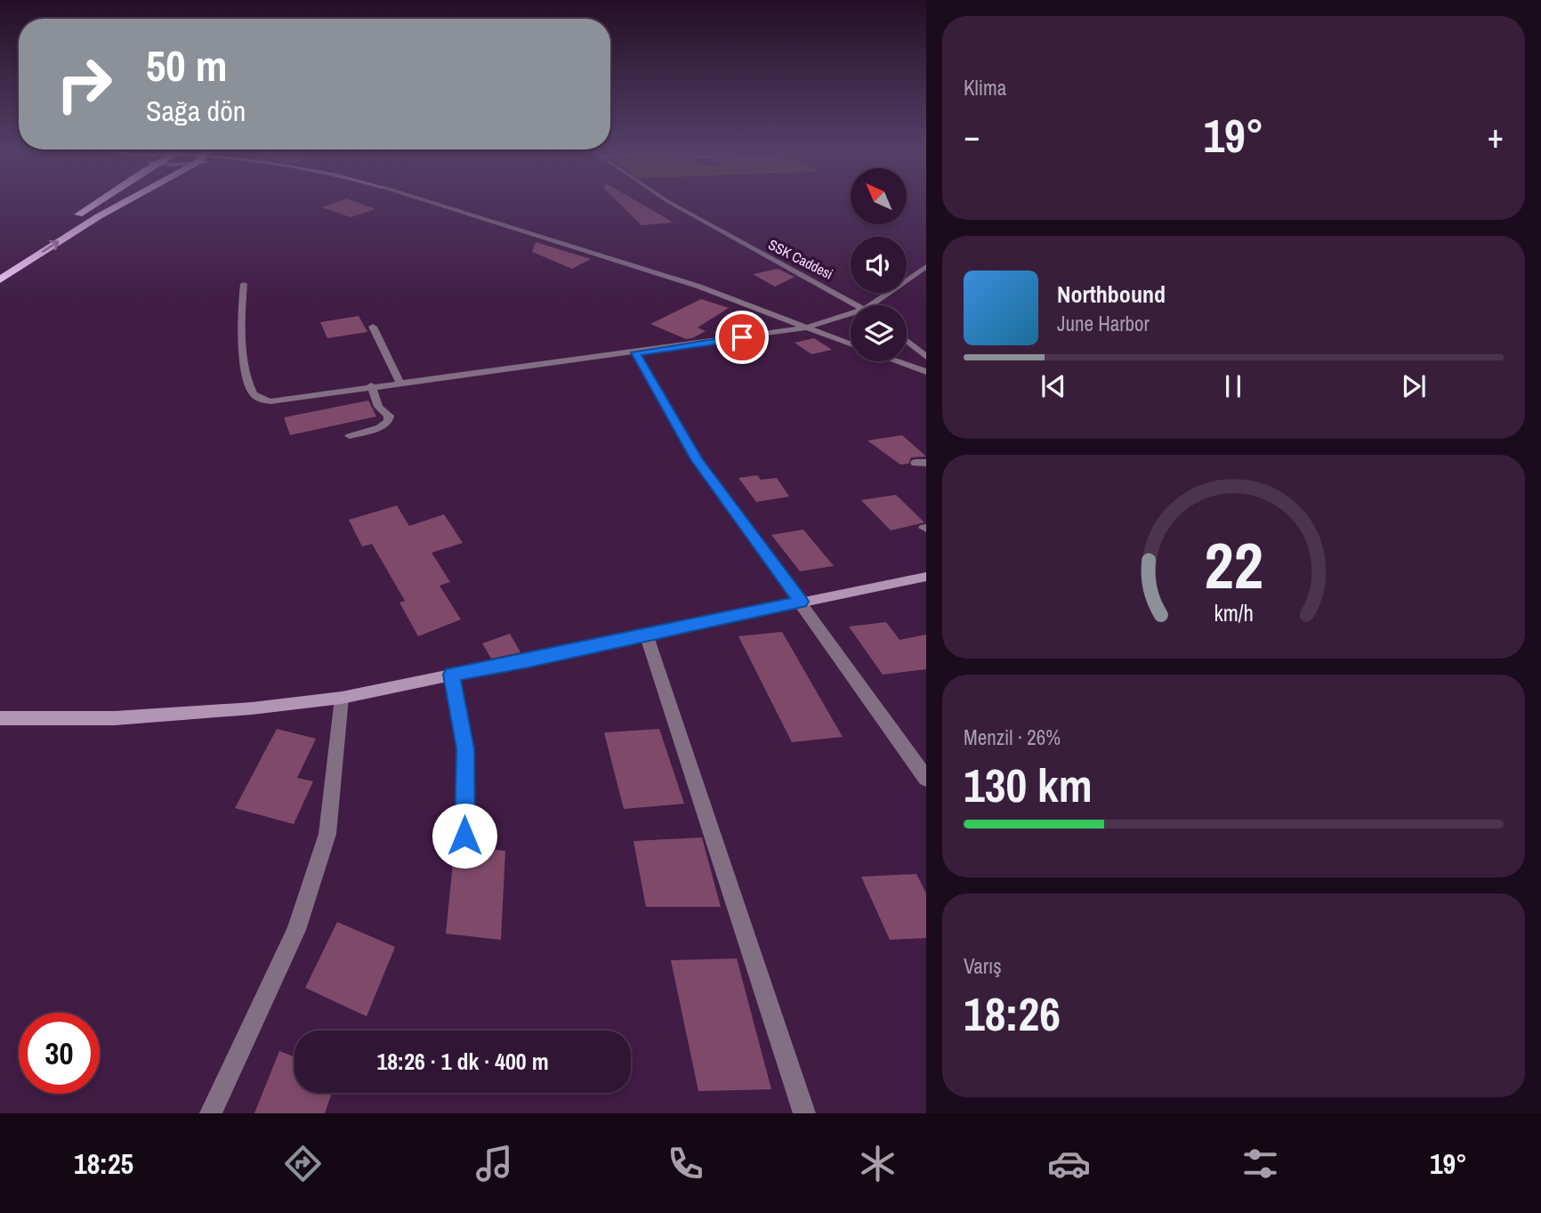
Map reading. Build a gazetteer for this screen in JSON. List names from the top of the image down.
{
  "streets": {
    "street": ["SSK Caddesi"]
  },
  "north": "top left",
  "page": {
    "tile": [
      "Klima",
      ["Menzil · 26%", "130 km"],
      ["Varış", "18:26"]
    ],
    "turn": ["50 m", "Sağa dön"],
    "heat": ["−", "19°", "+"],
    "song": ["Northbound", "June Harbor"],
    "limit": "30",
    "trip": "18:26 · 1 dk · 400 m",
    "tabs": ["18:25", "19°"],
    "gauge": ["22", "km/h"]
  }
}
